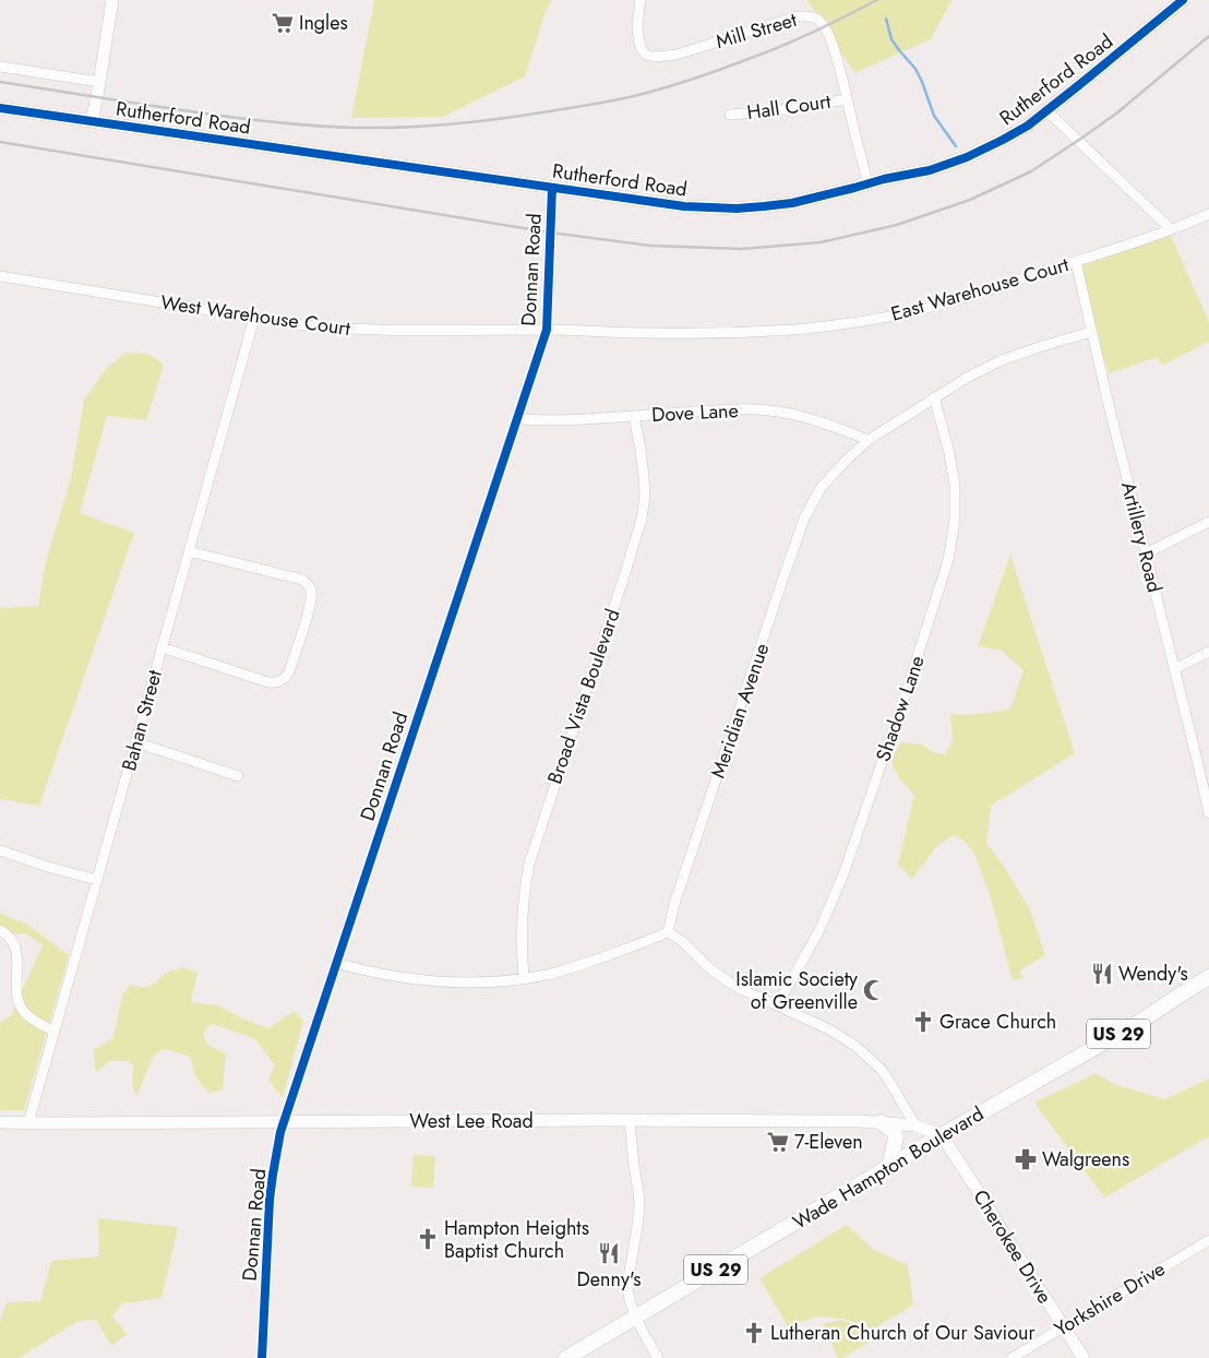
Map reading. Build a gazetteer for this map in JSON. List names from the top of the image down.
{
  "streets": {
    "main road": ["US 29", "Wade Hampton Boulevard"],
    "street": [
      "Mill Street",
      "Rutherford Road",
      "Hall Court",
      "Donnan Road",
      "East Warehouse Court",
      "West Warehouse Court",
      "Dove Lane",
      "Artillery Road",
      "Broad Vista Boulevard",
      "Shadow Lane",
      "Meridian Avenue",
      "Bahan Street",
      "West Lee Road",
      "Cherokee Drive",
      "Yorkshire Drive"
    ]
  },
  "crossings": [
    ["Mill Street", "Rutherford Road"],
    ["Mill Street", "Hall Court"],
    ["Rutherford Road", "Donnan Road"],
    ["Donnan Road", "East Warehouse Court"],
    ["Donnan Road", "West Warehouse Court"],
    ["Donnan Road", "Dove Lane"],
    ["Donnan Road", "West Lee Road"],
    ["East Warehouse Court", "West Warehouse Court"],
    ["East Warehouse Court", "Artillery Road"],
    ["West Warehouse Court", "Bahan Street"],
    ["Dove Lane", "Broad Vista Boulevard"],
    ["Dove Lane", "Meridian Avenue"],
    ["Artillery Road", "Meridian Avenue"],
    ["Shadow Lane", "Meridian Avenue"],
    ["Bahan Street", "West Lee Road"],
    ["West Lee Road", "Wade Hampton Boulevard"],
    ["West Lee Road", "Cherokee Drive"],
    ["Wade Hampton Boulevard", "Cherokee Drive"],
    ["Cherokee Drive", "Yorkshire Drive"]
  ],
  "places": {
    "supermarket": ["Ingles", "7-Eleven"],
    "restaurant": ["Wendy's", "Denny's"],
    "mosque": ["Islamic Society of Greenville"],
    "church": ["Grace Church", "Hampton Heights Baptist Church", "Lutheran Church of Our Saviour"],
    "pharmacy": ["Walgreens"]
  }
}
